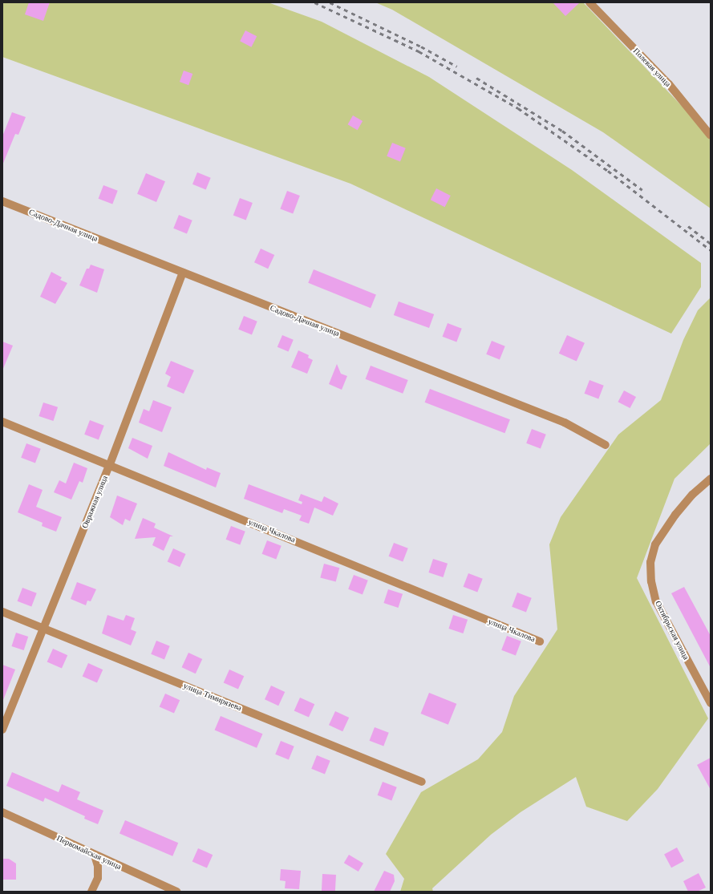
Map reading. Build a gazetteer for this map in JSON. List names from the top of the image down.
{
  "streets": {
    "street": [
      "Полевая улица",
      "Садово-Дачная улица",
      "Овражная улица",
      "улица Чкалова",
      "Октябрьская улица",
      "улица Тимирязева",
      "Первомайская улица"
    ]
  },
  "crossings": [
    ["Садово-Дачная улица", "Овражная улица"],
    ["Овражная улица", "улица Чкалова"],
    ["Овражная улица", "улица Тимирязева"]
  ]
}
